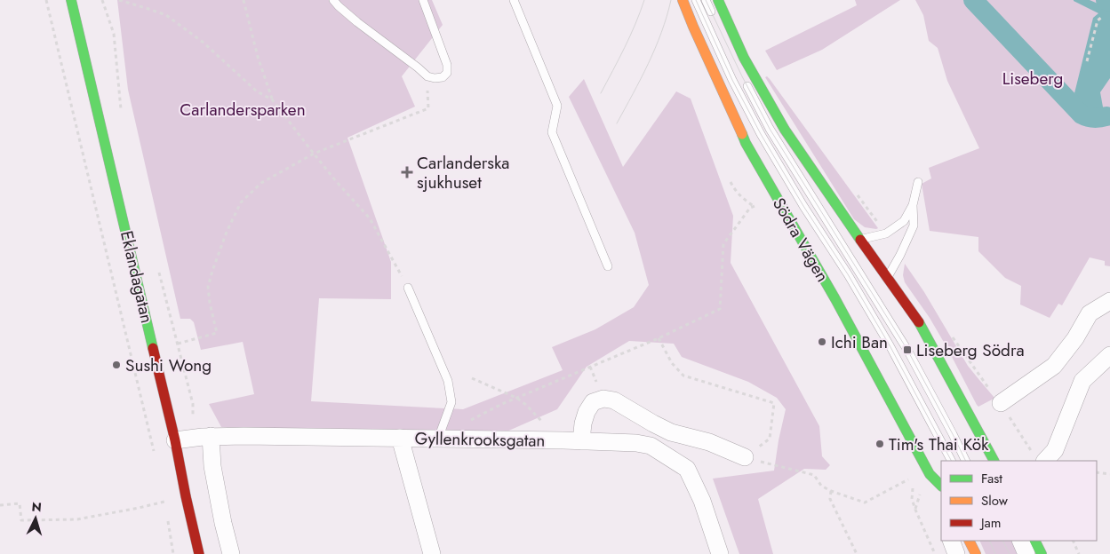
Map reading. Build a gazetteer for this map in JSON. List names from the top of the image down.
{
  "streets": {
    "main road": ["Södra Vägen", "Eklandagatan"],
    "street": ["Gyllenkrooksgatan"]
  },
  "crossings": [
    ["Eklandagatan", "Gyllenkrooksgatan"]
  ],
  "parks": ["Liseberg", "Carlandersparken"],
  "places": {
    "health": ["Carlanderska sjukhuset"],
    "other": ["Ichi Ban", "Sushi Wong", "Tim's Thai Kök"],
    "transit": ["Liseberg Södra"]
  },
  "legend": ["Fast", "Slow", "Jam"],
  "north": "top"
}
